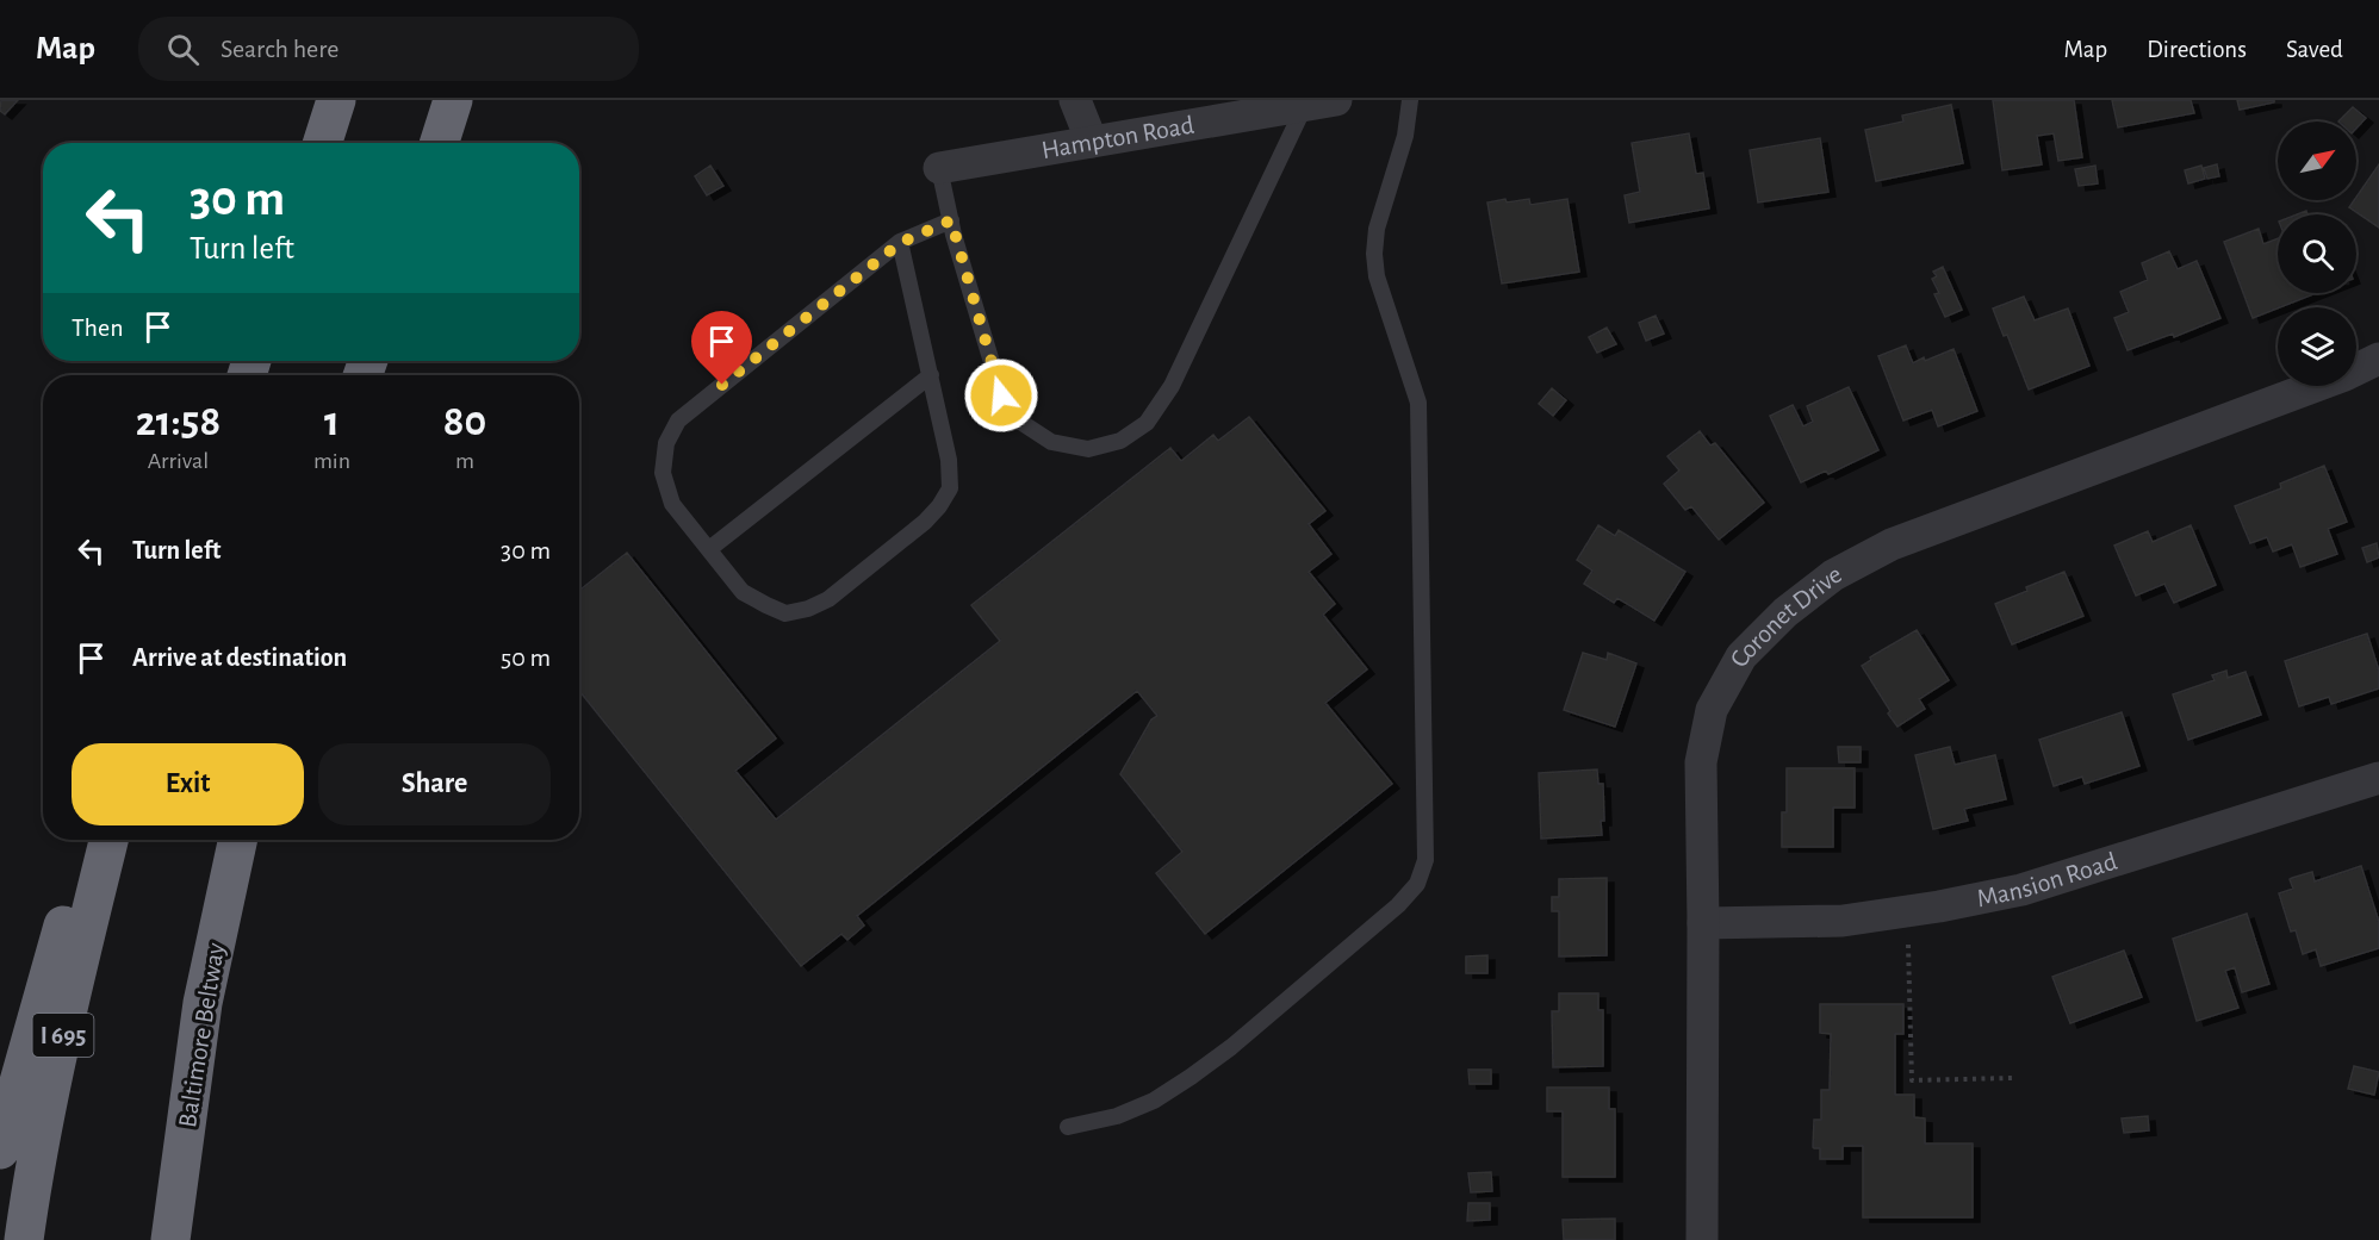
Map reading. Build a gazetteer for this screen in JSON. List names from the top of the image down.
{
  "streets": {
    "highway": ["I 695", "Baltimore Beltway"],
    "street": ["Hampton Road", "Coronet Drive", "Mansion Road"]
  },
  "crossings": [
    ["Coronet Drive", "Mansion Road"]
  ],
  "north": "top right",
  "page": {
    "header": "Map",
    "search": "Search here",
    "nav": ["Map", "Directions", "Saved"],
    "turn": ["30 m", "Turn left"],
    "then": "Then",
    "eta": [
      "21:58",
      "Arrival",
      "1",
      "min",
      "80",
      "m"
    ],
    "list": [
      {
        "name": "Turn left",
        "value": "30 m"
      },
      {
        "name": "Arrive at destination",
        "value": "50 m"
      }
    ],
    "buttons": ["Exit", "Share"]
  }
}
